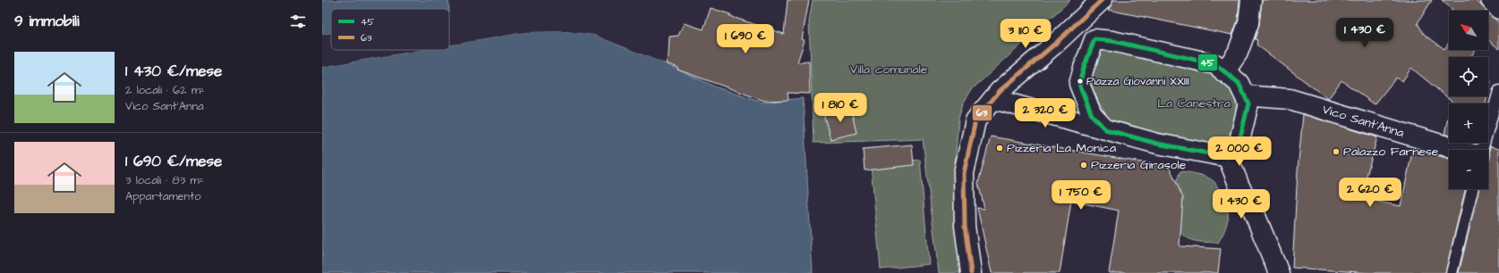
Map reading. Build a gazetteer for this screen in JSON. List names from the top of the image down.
{
  "streets": {
    "street": ["Vico Sant'Anna"]
  },
  "parks": ["Villa comunale", "La Canestra"],
  "places": [
    "Piazza Giovanni XXIII",
    "Pizzeria La Monica",
    "Palazzo Farnese",
    "Pizzeria Girasole"
  ],
  "lines": ["transit line 63", "transit line 45"],
  "legend": ["45", "63"],
  "north": "top left",
  "page": {
    "heading": "9 immobili",
    "map_buttons": ["+", "−"],
    "price": [
      "1 430 €",
      "3 110 €",
      "1 690 €",
      "1 810 €",
      "2 320 €",
      "2 000 €",
      "2 620 €",
      "1 750 €",
      "1 430 €"
    ],
    "list": [
      {
        "name": "1 430 €/mese",
        "note": "2 locali · 62 m² · Vico Sant'Anna"
      },
      {
        "name": "1 690 €/mese",
        "note": "3 locali · 83 m² · Appartamento"
      }
    ]
  }
}
